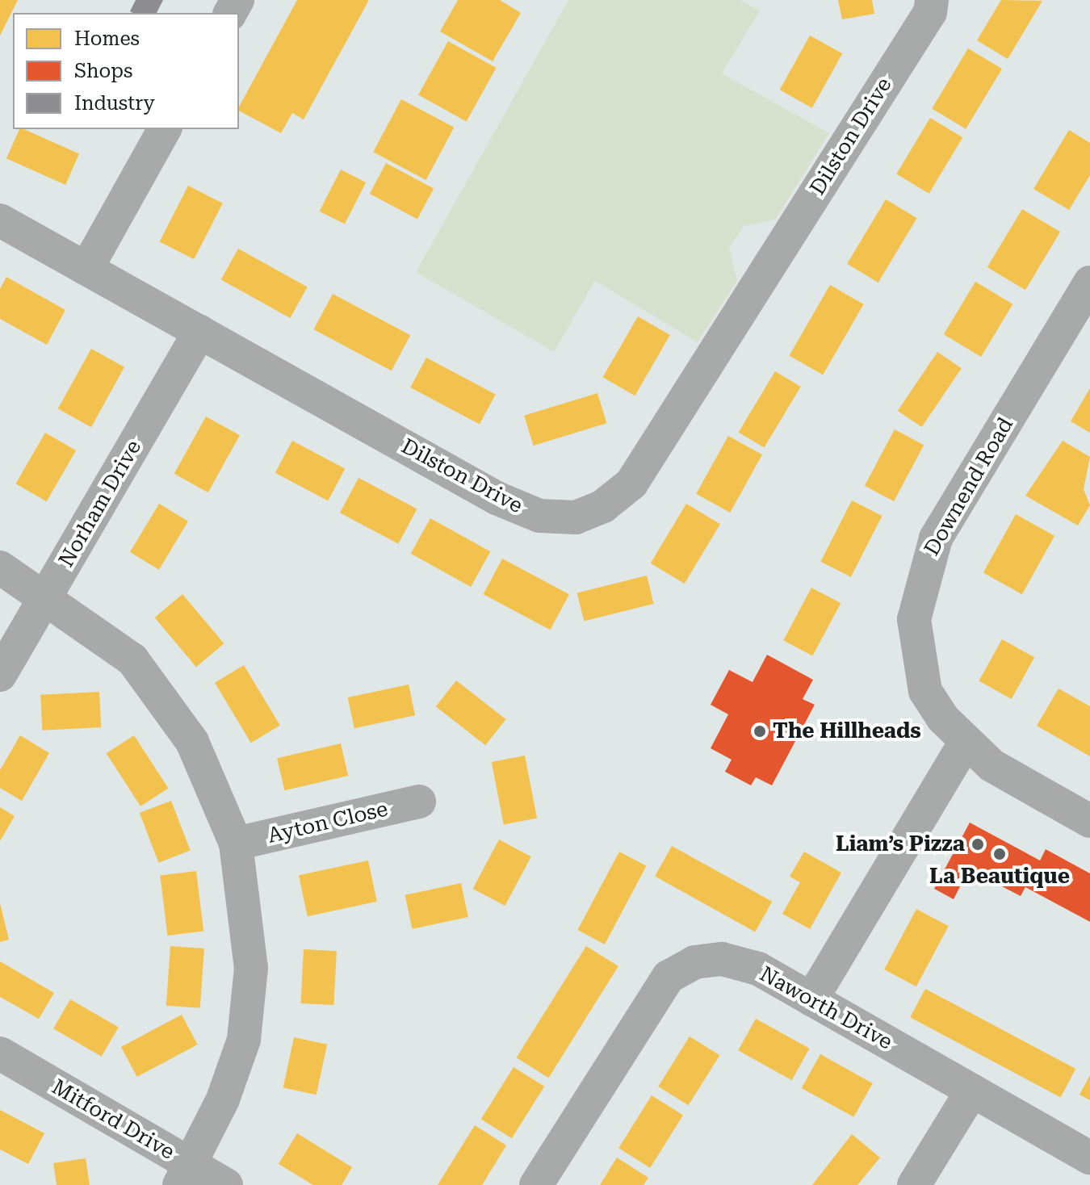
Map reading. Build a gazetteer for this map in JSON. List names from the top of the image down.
{
  "streets": {
    "street": [
      "Dilston Drive",
      "Downend Road",
      "Norham Drive",
      "Ayton Close",
      "Naworth Drive",
      "Mitford Drive"
    ]
  },
  "crossings": [
    ["Dilston Drive", "Norham Drive"]
  ],
  "places": ["The Hillheads", "Liam’s Pizza", "La Beautique"],
  "legend": ["Homes", "Shops", "Industry"]
}
